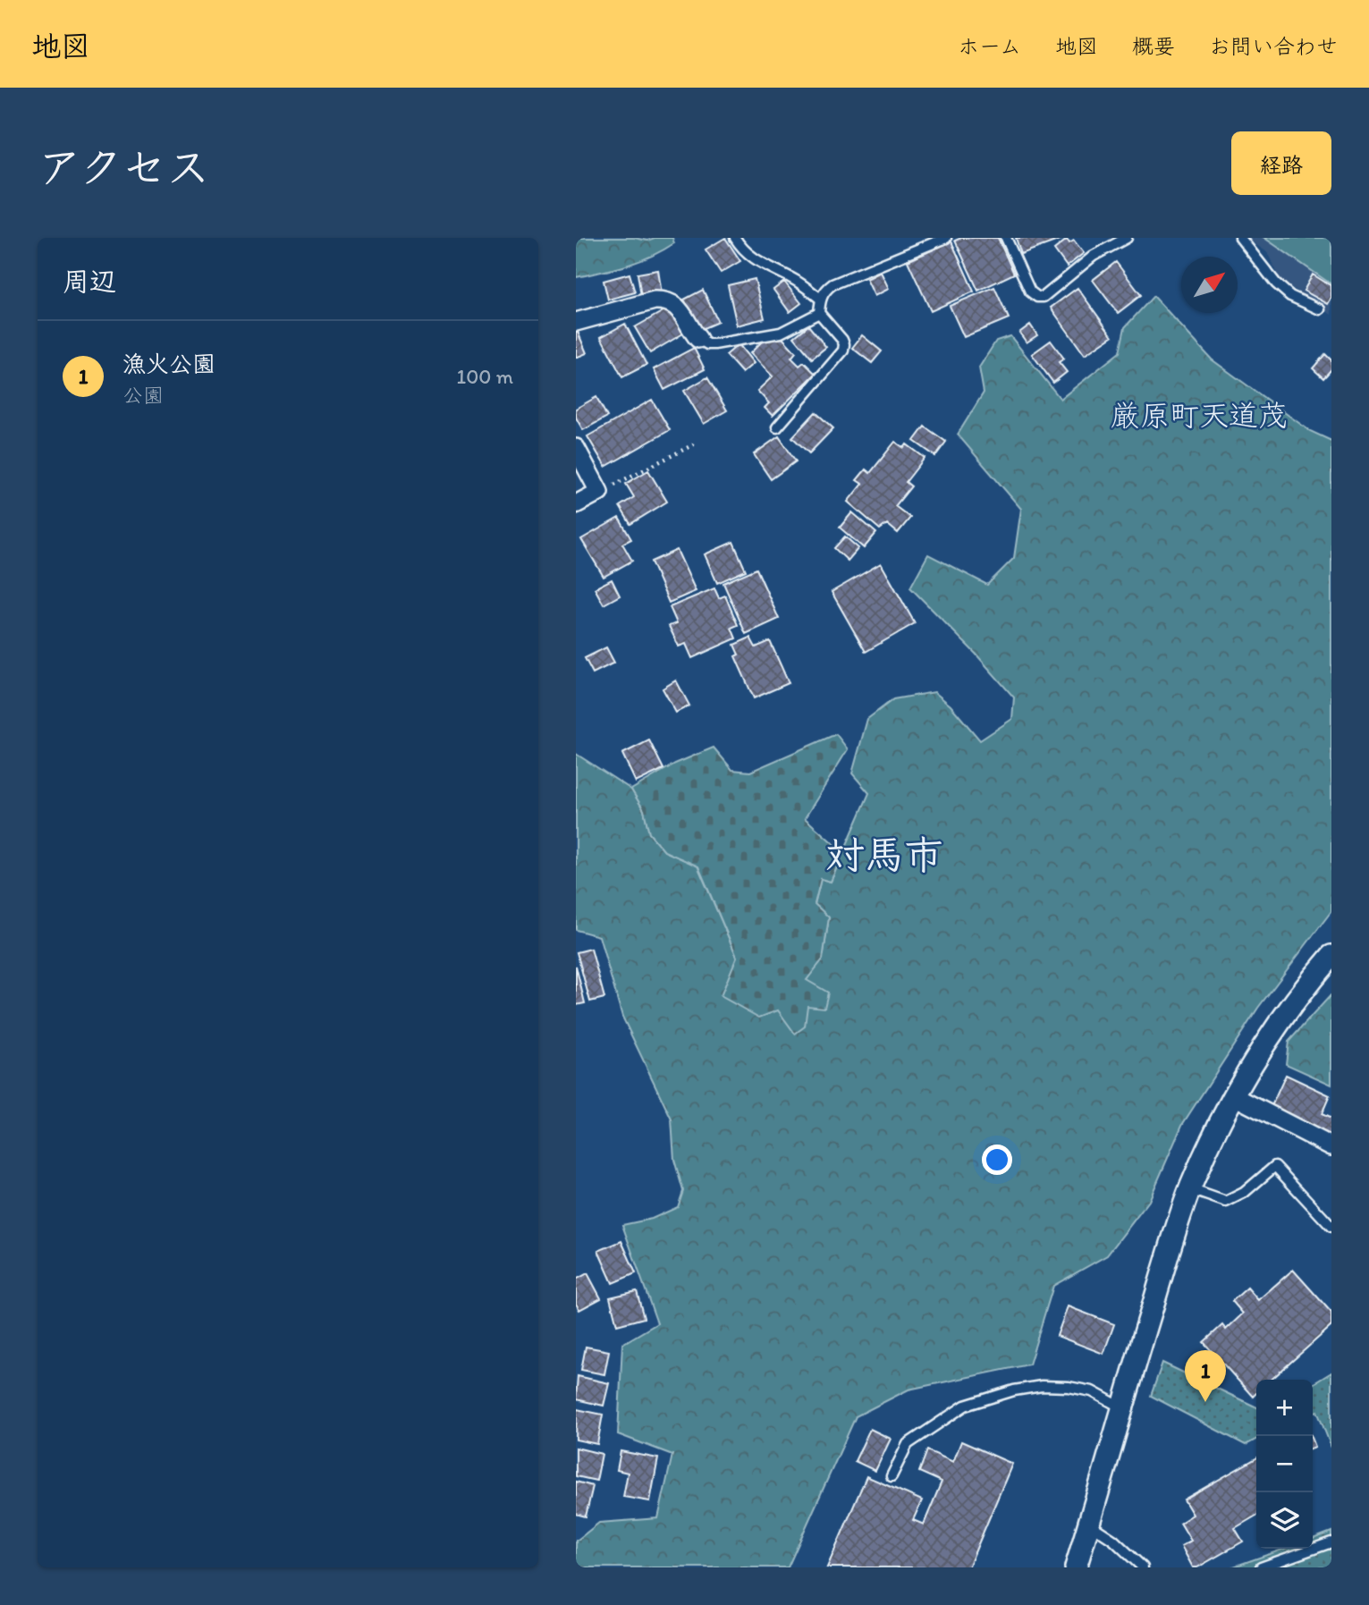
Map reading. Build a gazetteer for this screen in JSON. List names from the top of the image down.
{
  "districts": ["厳原町天道茂", "対馬市"],
  "north": "top right",
  "page": {
    "header": "地図",
    "nav": [
      "ホーム",
      "地図",
      "概要",
      "お問い合わせ"
    ],
    "title": "アクセス",
    "buttons": "経路",
    "heading": "周辺",
    "list": [
      {
        "mark": "1",
        "name": "漁火公園",
        "note": "公園",
        "value": "100 m"
      }
    ],
    "pins": "1",
    "map_buttons": ["+", "−"]
  }
}
